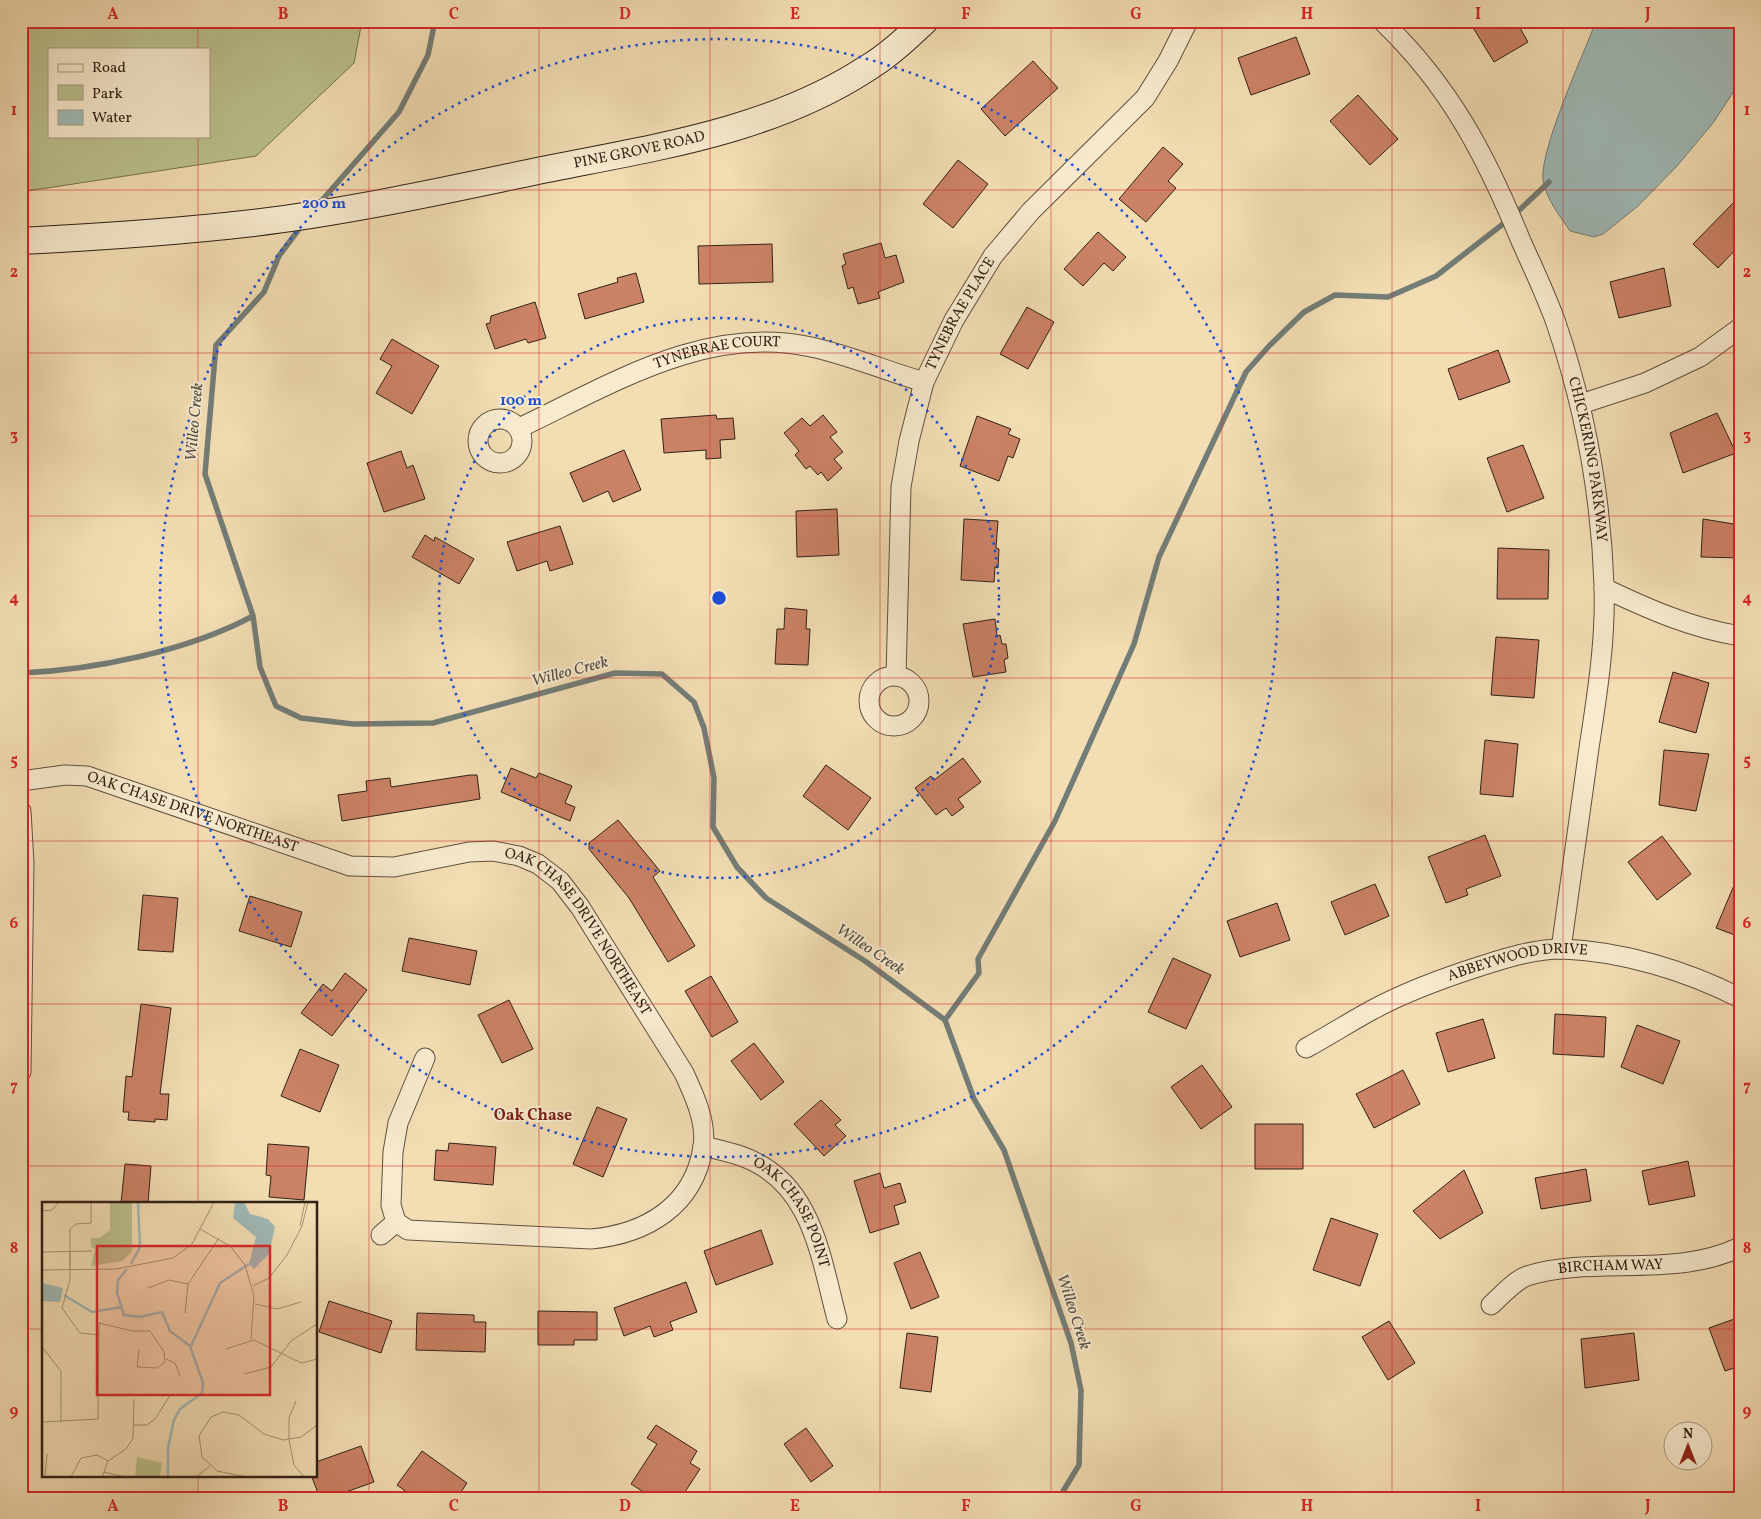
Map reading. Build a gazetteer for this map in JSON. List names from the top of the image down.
{
  "streets": {
    "main road": ["PINE GROVE ROAD"],
    "street": [
      "TYNEBRAE PLACE",
      "TYNEBRAE COURT",
      "CHICKERING PARKWAY",
      "OAK CHASE DRIVE NORTHEAST",
      "ABBEYWOOD DRIVE",
      "OAK CHASE POINT",
      "BIRCHAM WAY"
    ]
  },
  "crossings": [
    ["TYNEBRAE PLACE", "TYNEBRAE COURT"],
    ["CHICKERING PARKWAY", "ABBEYWOOD DRIVE"],
    ["OAK CHASE DRIVE NORTHEAST", "OAK CHASE POINT"]
  ],
  "districts": ["Oak Chase"],
  "water": ["Willeo Creek"],
  "legend": ["Road", "Park", "Water"],
  "north": "top",
  "grid": {
    "columns": [
      "A",
      "B",
      "C",
      "D",
      "E",
      "F",
      "G",
      "H",
      "I",
      "J"
    ],
    "rows": [
      "1",
      "2",
      "3",
      "4",
      "5",
      "6",
      "7",
      "8",
      "9"
    ]
  },
  "rings": ["200 m", "100 m"]
}
